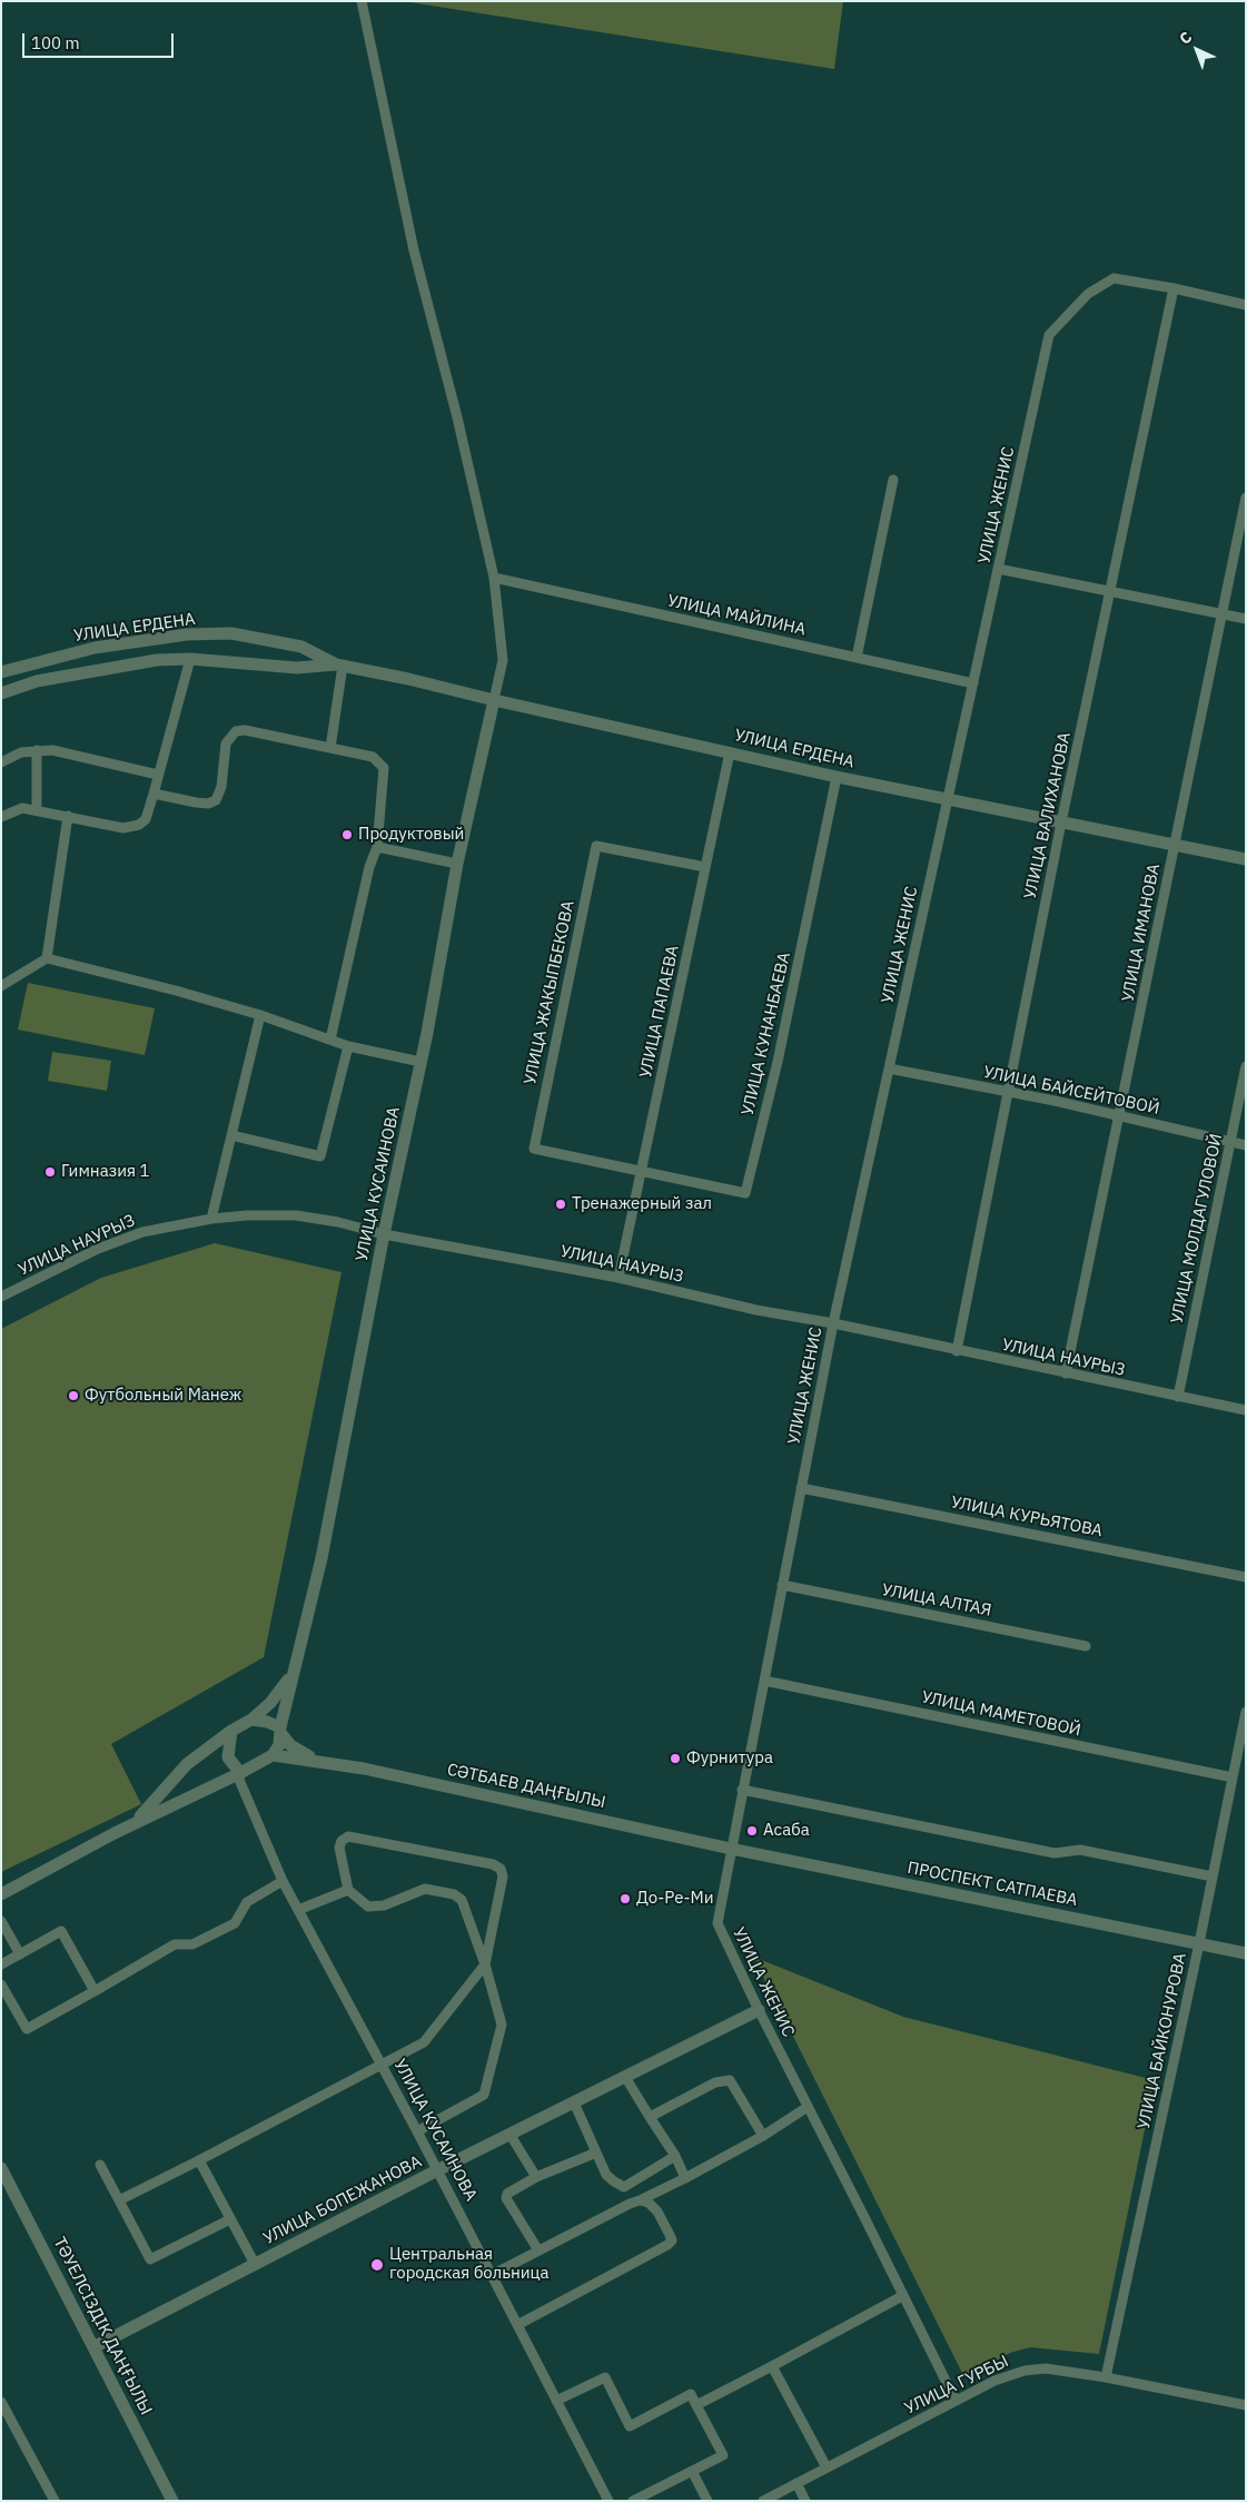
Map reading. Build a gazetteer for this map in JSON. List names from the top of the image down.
{
  "streets": {
    "street": [
      "УЛИЦА ЖЕНИС",
      "УЛИЦА МАЙЛИНА",
      "УЛИЦА ЕРДЕНА",
      "УЛИЦА ВАЛИХАНОВА",
      "УЛИЦА ИМАНОВА",
      "УЛИЦА ЖАКЫПБЕКОВА",
      "УЛИЦА ПАПАЕВА",
      "УЛИЦА КУНАНБАЕВА",
      "УЛИЦА БАЙСЕЙТОВОЙ",
      "УЛИЦА КУСАИНОВА",
      "УЛИЦА МОЛДАГУЛОВОЙ",
      "УЛИЦА НАУРЫЗ",
      "УЛИЦА КУРЬЯТОВА",
      "УЛИЦА АЛТАЯ",
      "УЛИЦА МАМЕТОВОЙ",
      "СӘТБАЕВ ДАҢҒЫЛЫ",
      "ПРОСПЕКТ САТПАЕВА",
      "УЛИЦА БАЙКОНУРОВА",
      "УЛИЦА БОПЕЖАНОВА",
      "ТӘУЕЛСІЗДІК ДАҢҒЫЛЫ",
      "УЛИЦА ГУРБЫ"
    ]
  },
  "crossings": [
    ["УЛИЦА ЖЕНИС", "УЛИЦА МАЙЛИНА"],
    ["УЛИЦА ЖЕНИС", "УЛИЦА ЕРДЕНА"],
    ["УЛИЦА ЖЕНИС", "УЛИЦА ВАЛИХАНОВА"],
    ["УЛИЦА ЖЕНИС", "УЛИЦА БАЙСЕЙТОВОЙ"],
    ["УЛИЦА ЖЕНИС", "УЛИЦА НАУРЫЗ"],
    ["УЛИЦА ЖЕНИС", "УЛИЦА КУРЬЯТОВА"],
    ["УЛИЦА ЖЕНИС", "УЛИЦА АЛТАЯ"],
    ["УЛИЦА ЖЕНИС", "УЛИЦА МАМЕТОВОЙ"],
    ["УЛИЦА ЖЕНИС", "СӘТБАЕВ ДАҢҒЫЛЫ"],
    ["УЛИЦА ЖЕНИС", "ПРОСПЕКТ САТПАЕВА"],
    ["УЛИЦА ЖЕНИС", "УЛИЦА БОПЕЖАНОВА"],
    ["УЛИЦА ЖЕНИС", "УЛИЦА ГУРБЫ"],
    ["УЛИЦА ЕРДЕНА", "УЛИЦА ВАЛИХАНОВА"],
    ["УЛИЦА ЕРДЕНА", "УЛИЦА ИМАНОВА"],
    ["УЛИЦА ЕРДЕНА", "УЛИЦА ПАПАЕВА"],
    ["УЛИЦА ЕРДЕНА", "УЛИЦА КУНАНБАЕВА"],
    ["УЛИЦА ЕРДЕНА", "УЛИЦА КУСАИНОВА"],
    ["УЛИЦА ВАЛИХАНОВА", "УЛИЦА БАЙСЕЙТОВОЙ"],
    ["УЛИЦА ВАЛИХАНОВА", "УЛИЦА НАУРЫЗ"],
    ["УЛИЦА ИМАНОВА", "УЛИЦА БАЙСЕЙТОВОЙ"],
    ["УЛИЦА ИМАНОВА", "УЛИЦА НАУРЫЗ"],
    ["УЛИЦА ЖАКЫПБЕКОВА", "УЛИЦА ПАПАЕВА"],
    ["УЛИЦА ЖАКЫПБЕКОВА", "УЛИЦА КУНАНБАЕВА"],
    ["УЛИЦА ПАПАЕВА", "УЛИЦА КУНАНБАЕВА"],
    ["УЛИЦА ПАПАЕВА", "УЛИЦА НАУРЫЗ"],
    ["УЛИЦА БАЙСЕЙТОВОЙ", "УЛИЦА МОЛДАГУЛОВОЙ"],
    ["УЛИЦА КУСАИНОВА", "УЛИЦА НАУРЫЗ"],
    ["УЛИЦА КУСАИНОВА", "УЛИЦА БОПЕЖАНОВА"],
    ["УЛИЦА МОЛДАГУЛОВОЙ", "УЛИЦА НАУРЫЗ"],
    ["УЛИЦА МАМЕТОВОЙ", "УЛИЦА БАЙКОНУРОВА"],
    ["СӘТБАЕВ ДАҢҒЫЛЫ", "ПРОСПЕКТ САТПАЕВА"],
    ["ПРОСПЕКТ САТПАЕВА", "УЛИЦА БАЙКОНУРОВА"],
    ["УЛИЦА БАЙКОНУРОВА", "УЛИЦА ГУРБЫ"],
    ["УЛИЦА БОПЕЖАНОВА", "ТӘУЕЛСІЗДІК ДАҢҒЫЛЫ"]
  ],
  "places": [
    "Продуктовый",
    "Гимназия 1",
    "Тренажерный зал",
    "Футбольный Манеж",
    "Фурнитура",
    "Асаба",
    "До-Ре-Ми",
    "Центральная городская больница"
  ],
  "scale_bar": "100 m",
  "north": "top left"
}
